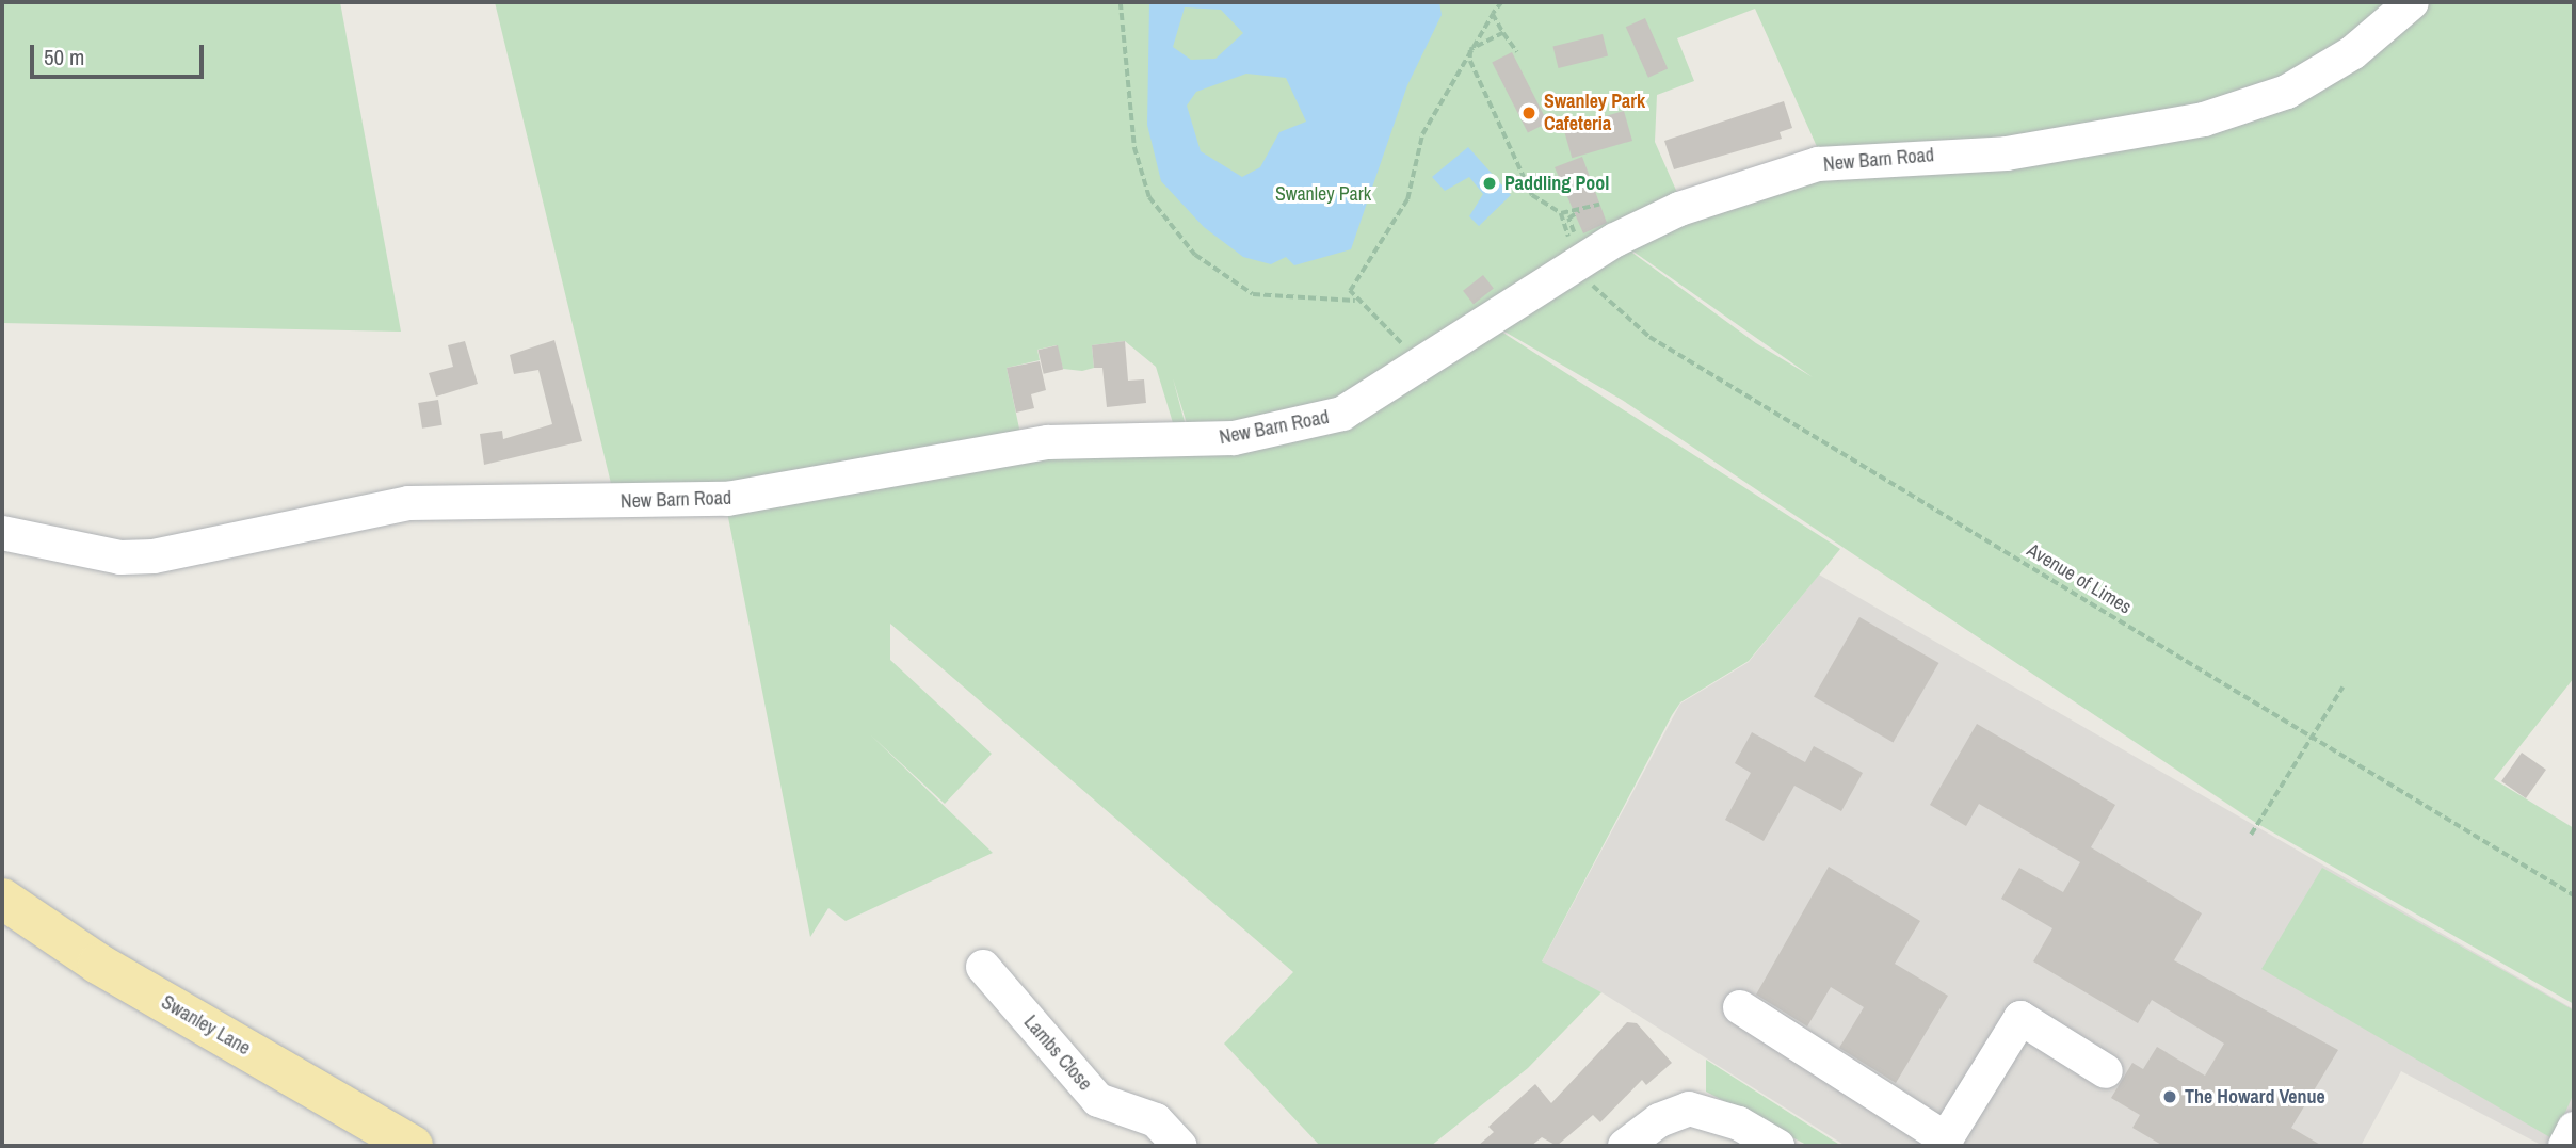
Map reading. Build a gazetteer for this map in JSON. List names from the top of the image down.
{
  "streets": {
    "main road": ["Swanley Lane"],
    "street": ["New Barn Road", "Lambs Close"],
    "path": ["Avenue of Limes"]
  },
  "parks": ["Swanley Park"],
  "places": ["Swanley Park Cafeteria", "Paddling Pool", "The Howard Venue"],
  "scale_bar": "50 m"
}
